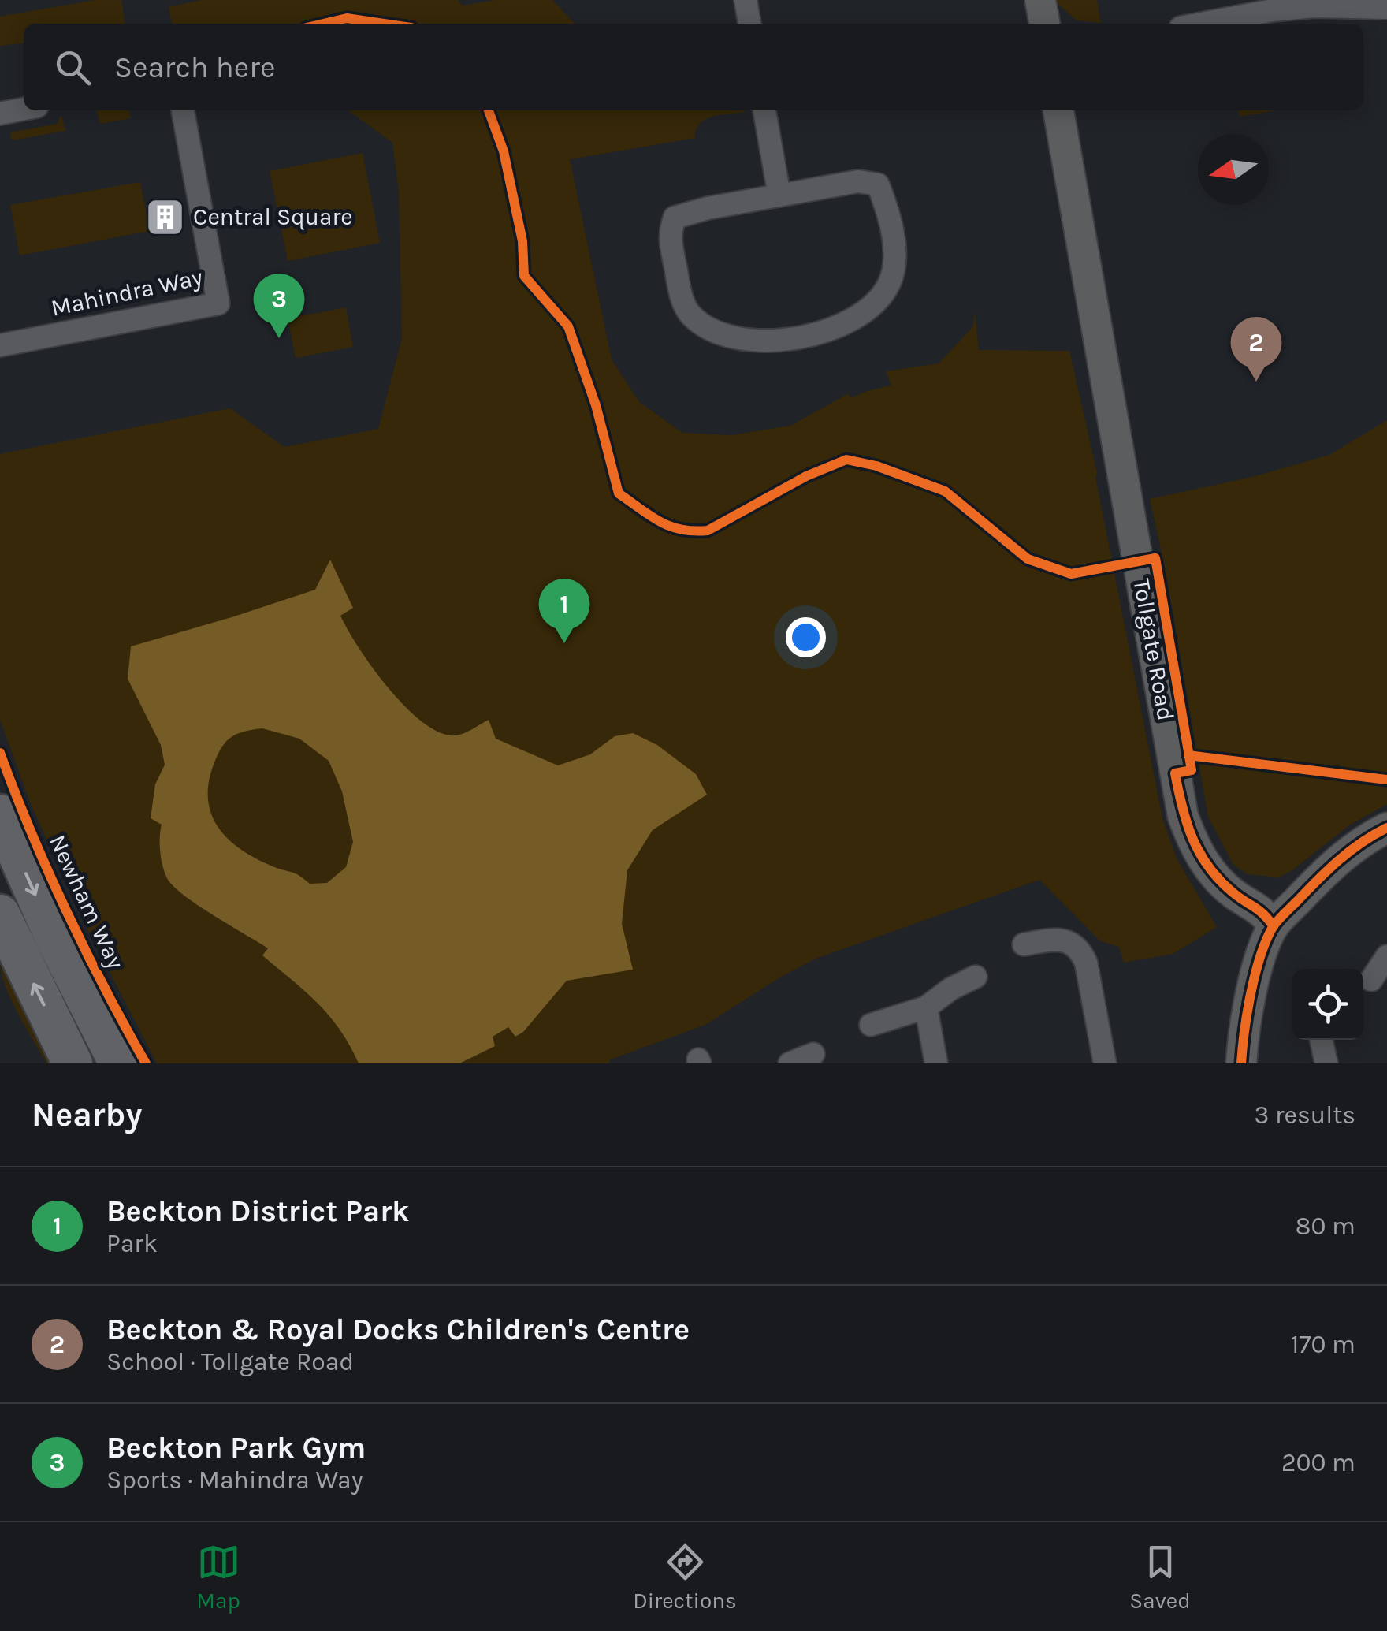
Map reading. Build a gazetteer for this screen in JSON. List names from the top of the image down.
{
  "streets": {
    "highway": ["Newham Way"],
    "street": ["Mahindra Way", "Tollgate Road"]
  },
  "places": {
    "building": ["Central Square"]
  },
  "north": "left",
  "page": {
    "search": "Search here",
    "pins": ["3", "2", "1"],
    "heading": ["Nearby", "3 results"],
    "list": [
      {
        "mark": "1",
        "name": "Beckton District Park",
        "note": "Park",
        "value": "80 m"
      },
      {
        "mark": "2",
        "name": "Beckton & Royal Docks Children's Centre",
        "note": "School · Tollgate Road",
        "value": "170 m"
      },
      {
        "mark": "3",
        "name": "Beckton Park Gym",
        "note": "Sports · Mahindra Way",
        "value": "200 m"
      }
    ],
    "nav": ["Map", "Directions", "Saved"]
  }
}
